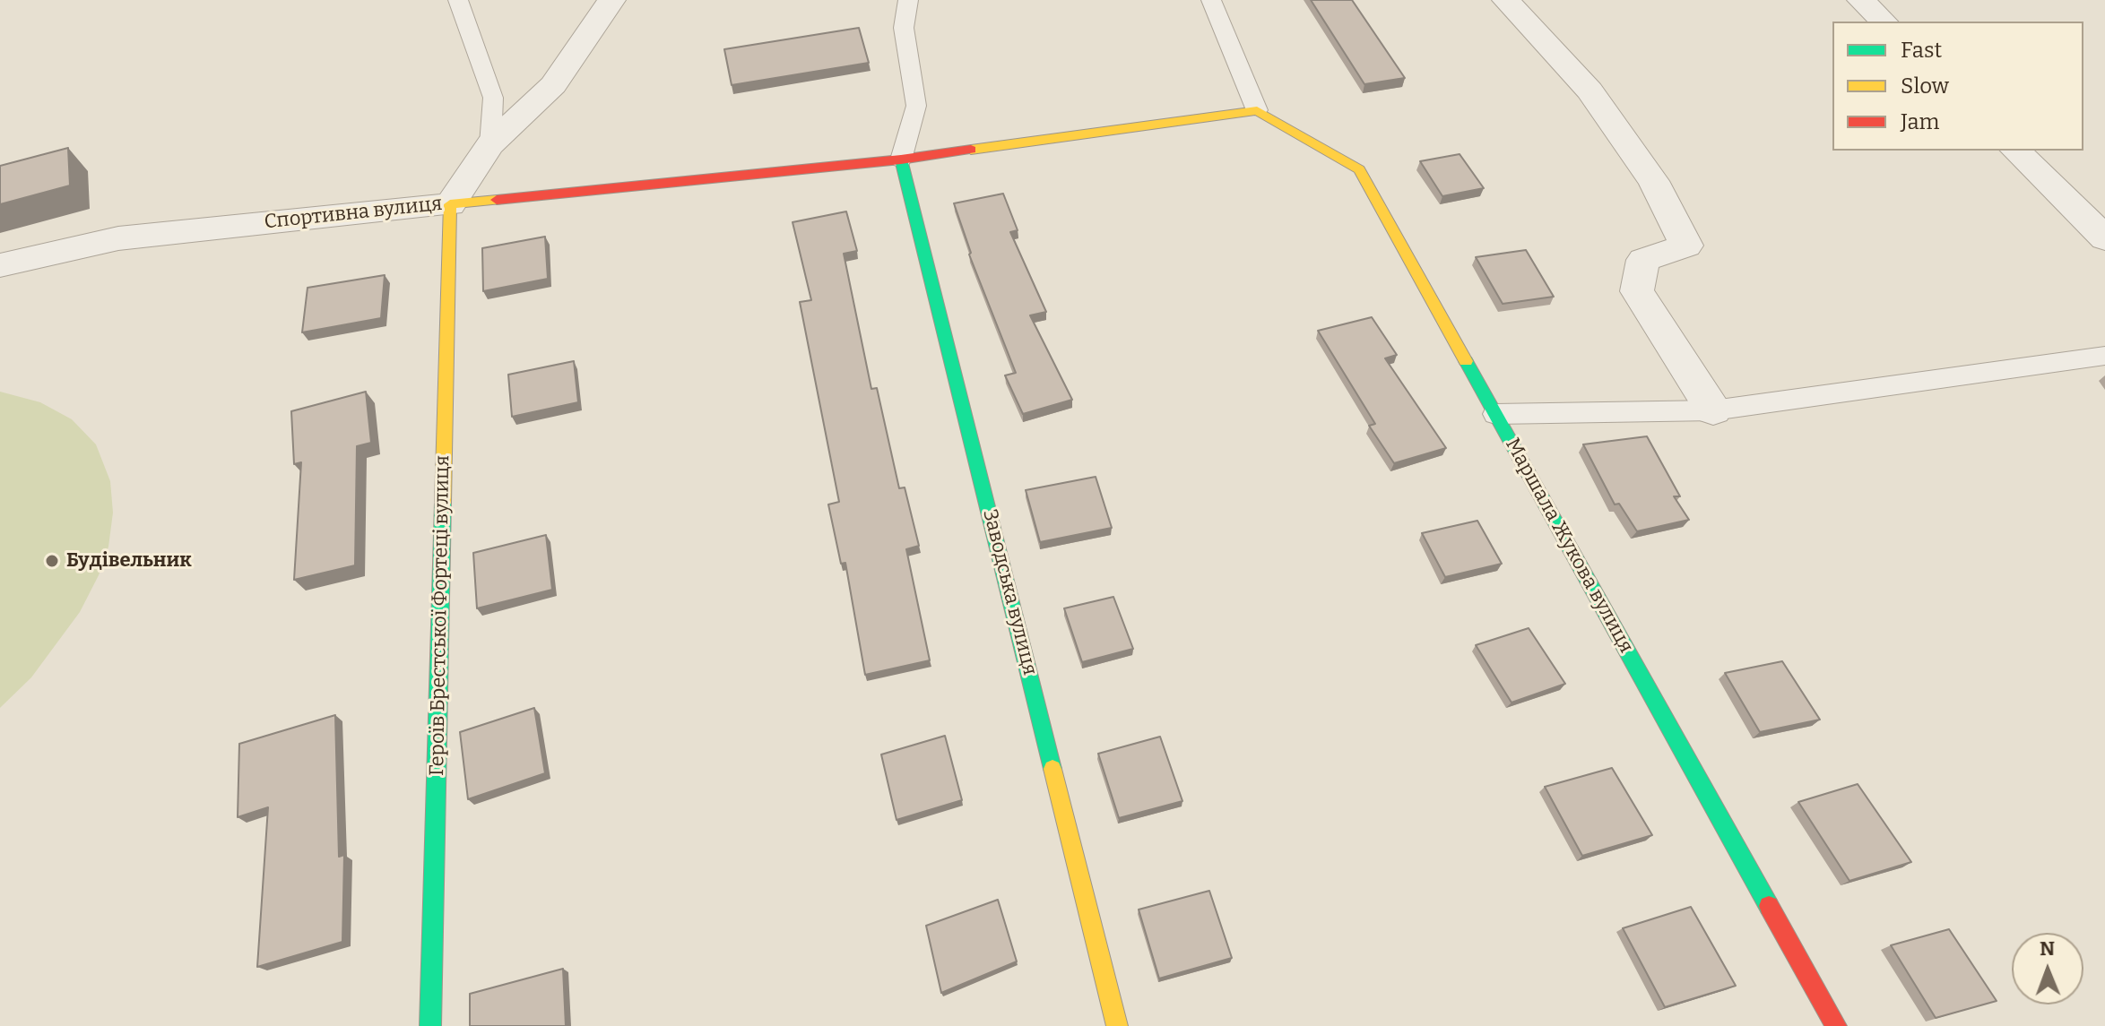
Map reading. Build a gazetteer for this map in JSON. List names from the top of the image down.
{
  "streets": {
    "street": [
      "Спортивна вулиця",
      "Маршала Жукова вулиця",
      "Заводська вулиця",
      "Героїв Брестської Фортеці вулиця"
    ]
  },
  "crossings": [
    ["Спортивна вулиця", "Героїв Брестської Фортеці вулиця"]
  ],
  "places": ["Будівельник"],
  "legend": ["Fast", "Slow", "Jam"],
  "north": "top"
}
